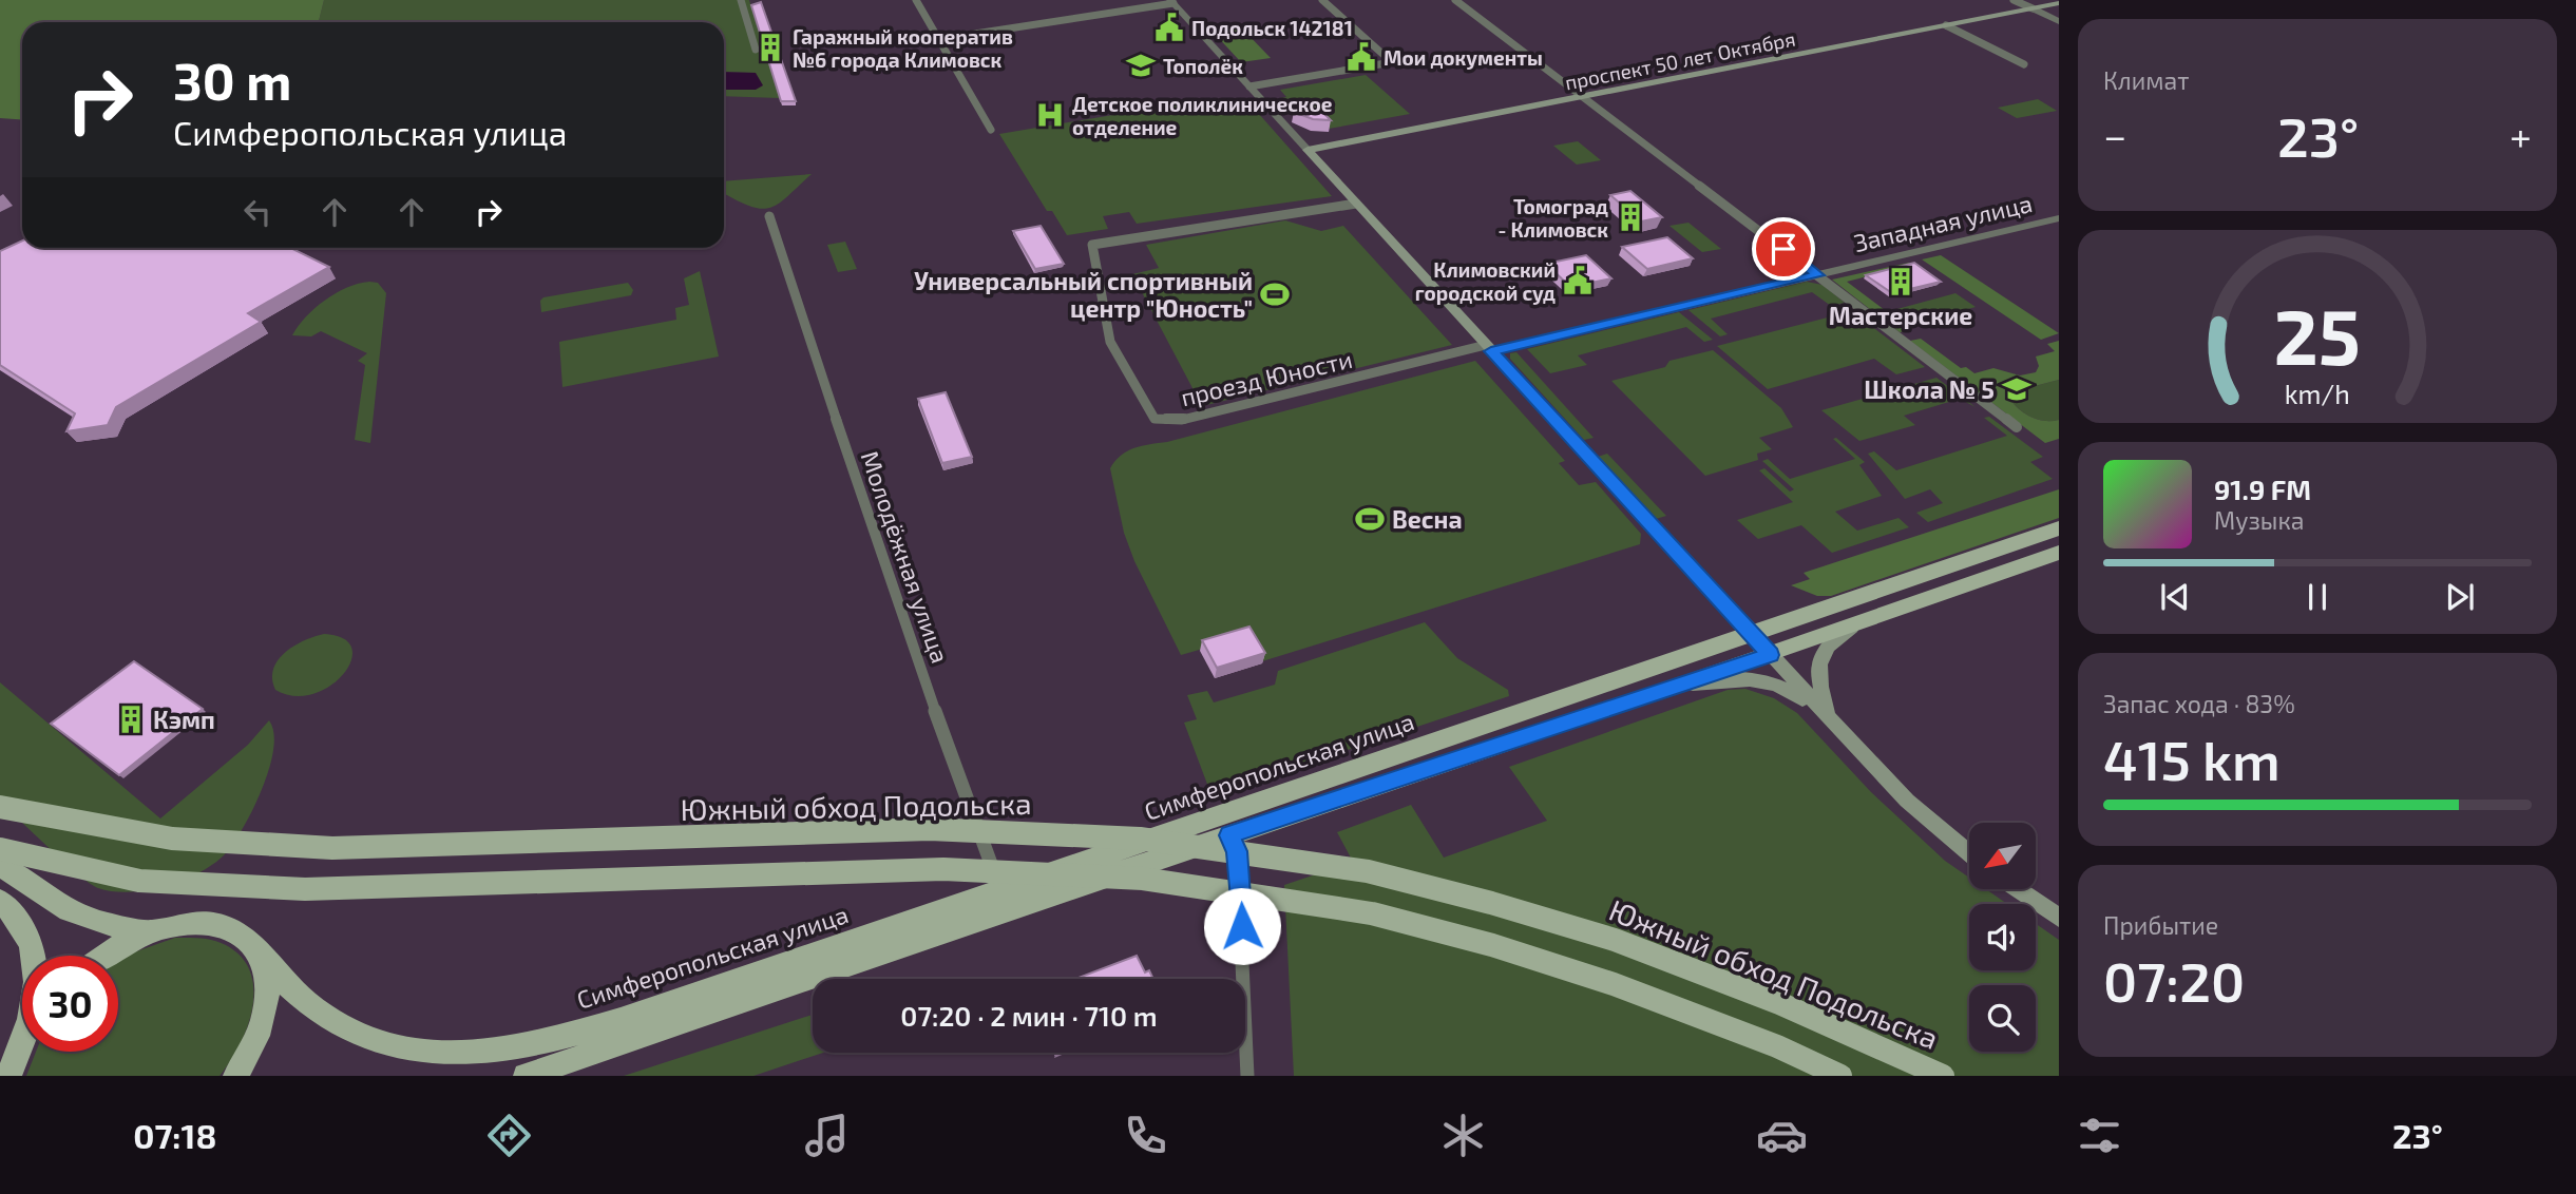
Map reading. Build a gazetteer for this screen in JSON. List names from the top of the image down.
{
  "streets": {
    "main road": ["проспект 50 лет Октября", "Симферопольская улица", "Южный обход Подольска"],
    "street": ["Западная улица", "проезд Юности", "Молодёжная улица"]
  },
  "crossings": [
    ["Западная улица", "проезд Юности"],
    ["Молодёжная улица", "Симферопольская улица"]
  ],
  "places": {
    "public building": ["Подольск 142181", "Мои документы", "Климовский городской суд"],
    "building": [
      "Гаражный кооператив №6 города Климовск",
      "Томоград - Климовск",
      "Мастерские",
      "Кэмп"
    ],
    "school or university": ["Тополёк", "Школа № 5"],
    "hospital": ["Детское поликлиническое отделение"],
    "sports": ["Универсальный спортивный центр \"Юность\"", "Весна"]
  },
  "north": "bottom left",
  "page": {
    "tile": [
      "Климат",
      ["Запас хода · 83%", "415 km"],
      ["Прибытие", "07:20"]
    ],
    "turn": ["30 m", "Симферопольская улица"],
    "heat": ["−", "23°", "+"],
    "song": ["91.9 FM", "Музыка"],
    "limit": "30",
    "trip": "07:20 · 2 мин · 710 m",
    "tabs": ["07:18", "23°"],
    "gauge": ["25", "km/h"]
  }
}
